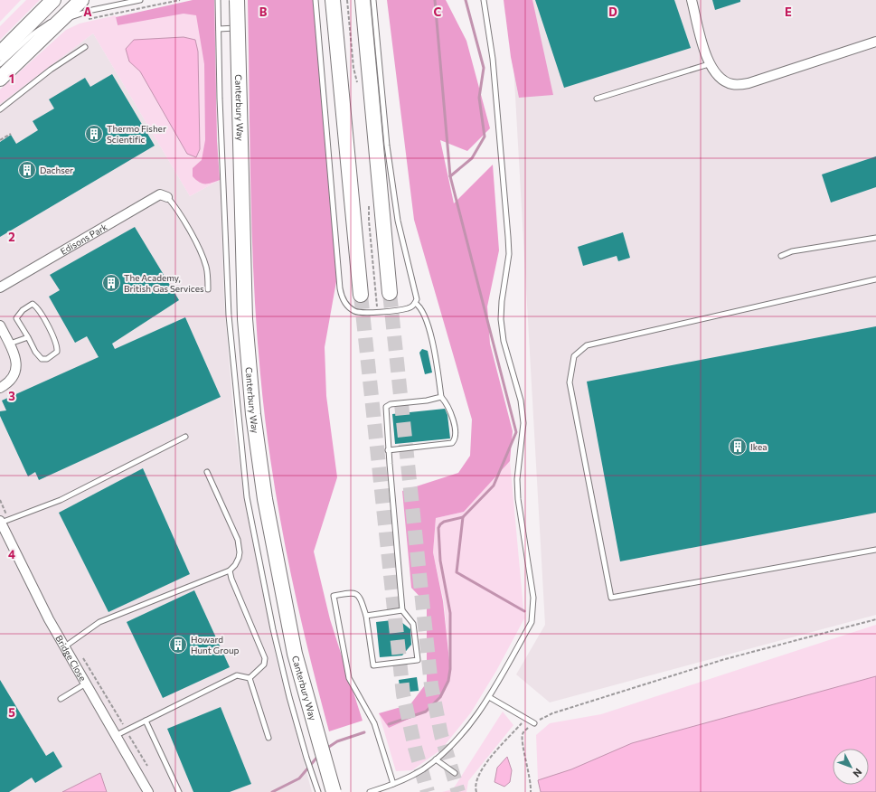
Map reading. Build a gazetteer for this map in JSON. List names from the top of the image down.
{
  "streets": {
    "main road": ["Canterbury Way"],
    "street": ["Edisons Park", "Bridge Close"]
  },
  "places": {
    "building": [
      "Thermo Fisher Scientific",
      "Dachser",
      "The Academy, British Gas Services",
      "Ikea",
      "Howard Hunt Group"
    ]
  },
  "north": "bottom right",
  "grid": {
    "columns": [
      "A",
      "B",
      "C",
      "D",
      "E"
    ],
    "rows": [
      "1",
      "2",
      "3",
      "4",
      "5"
    ]
  }
}
